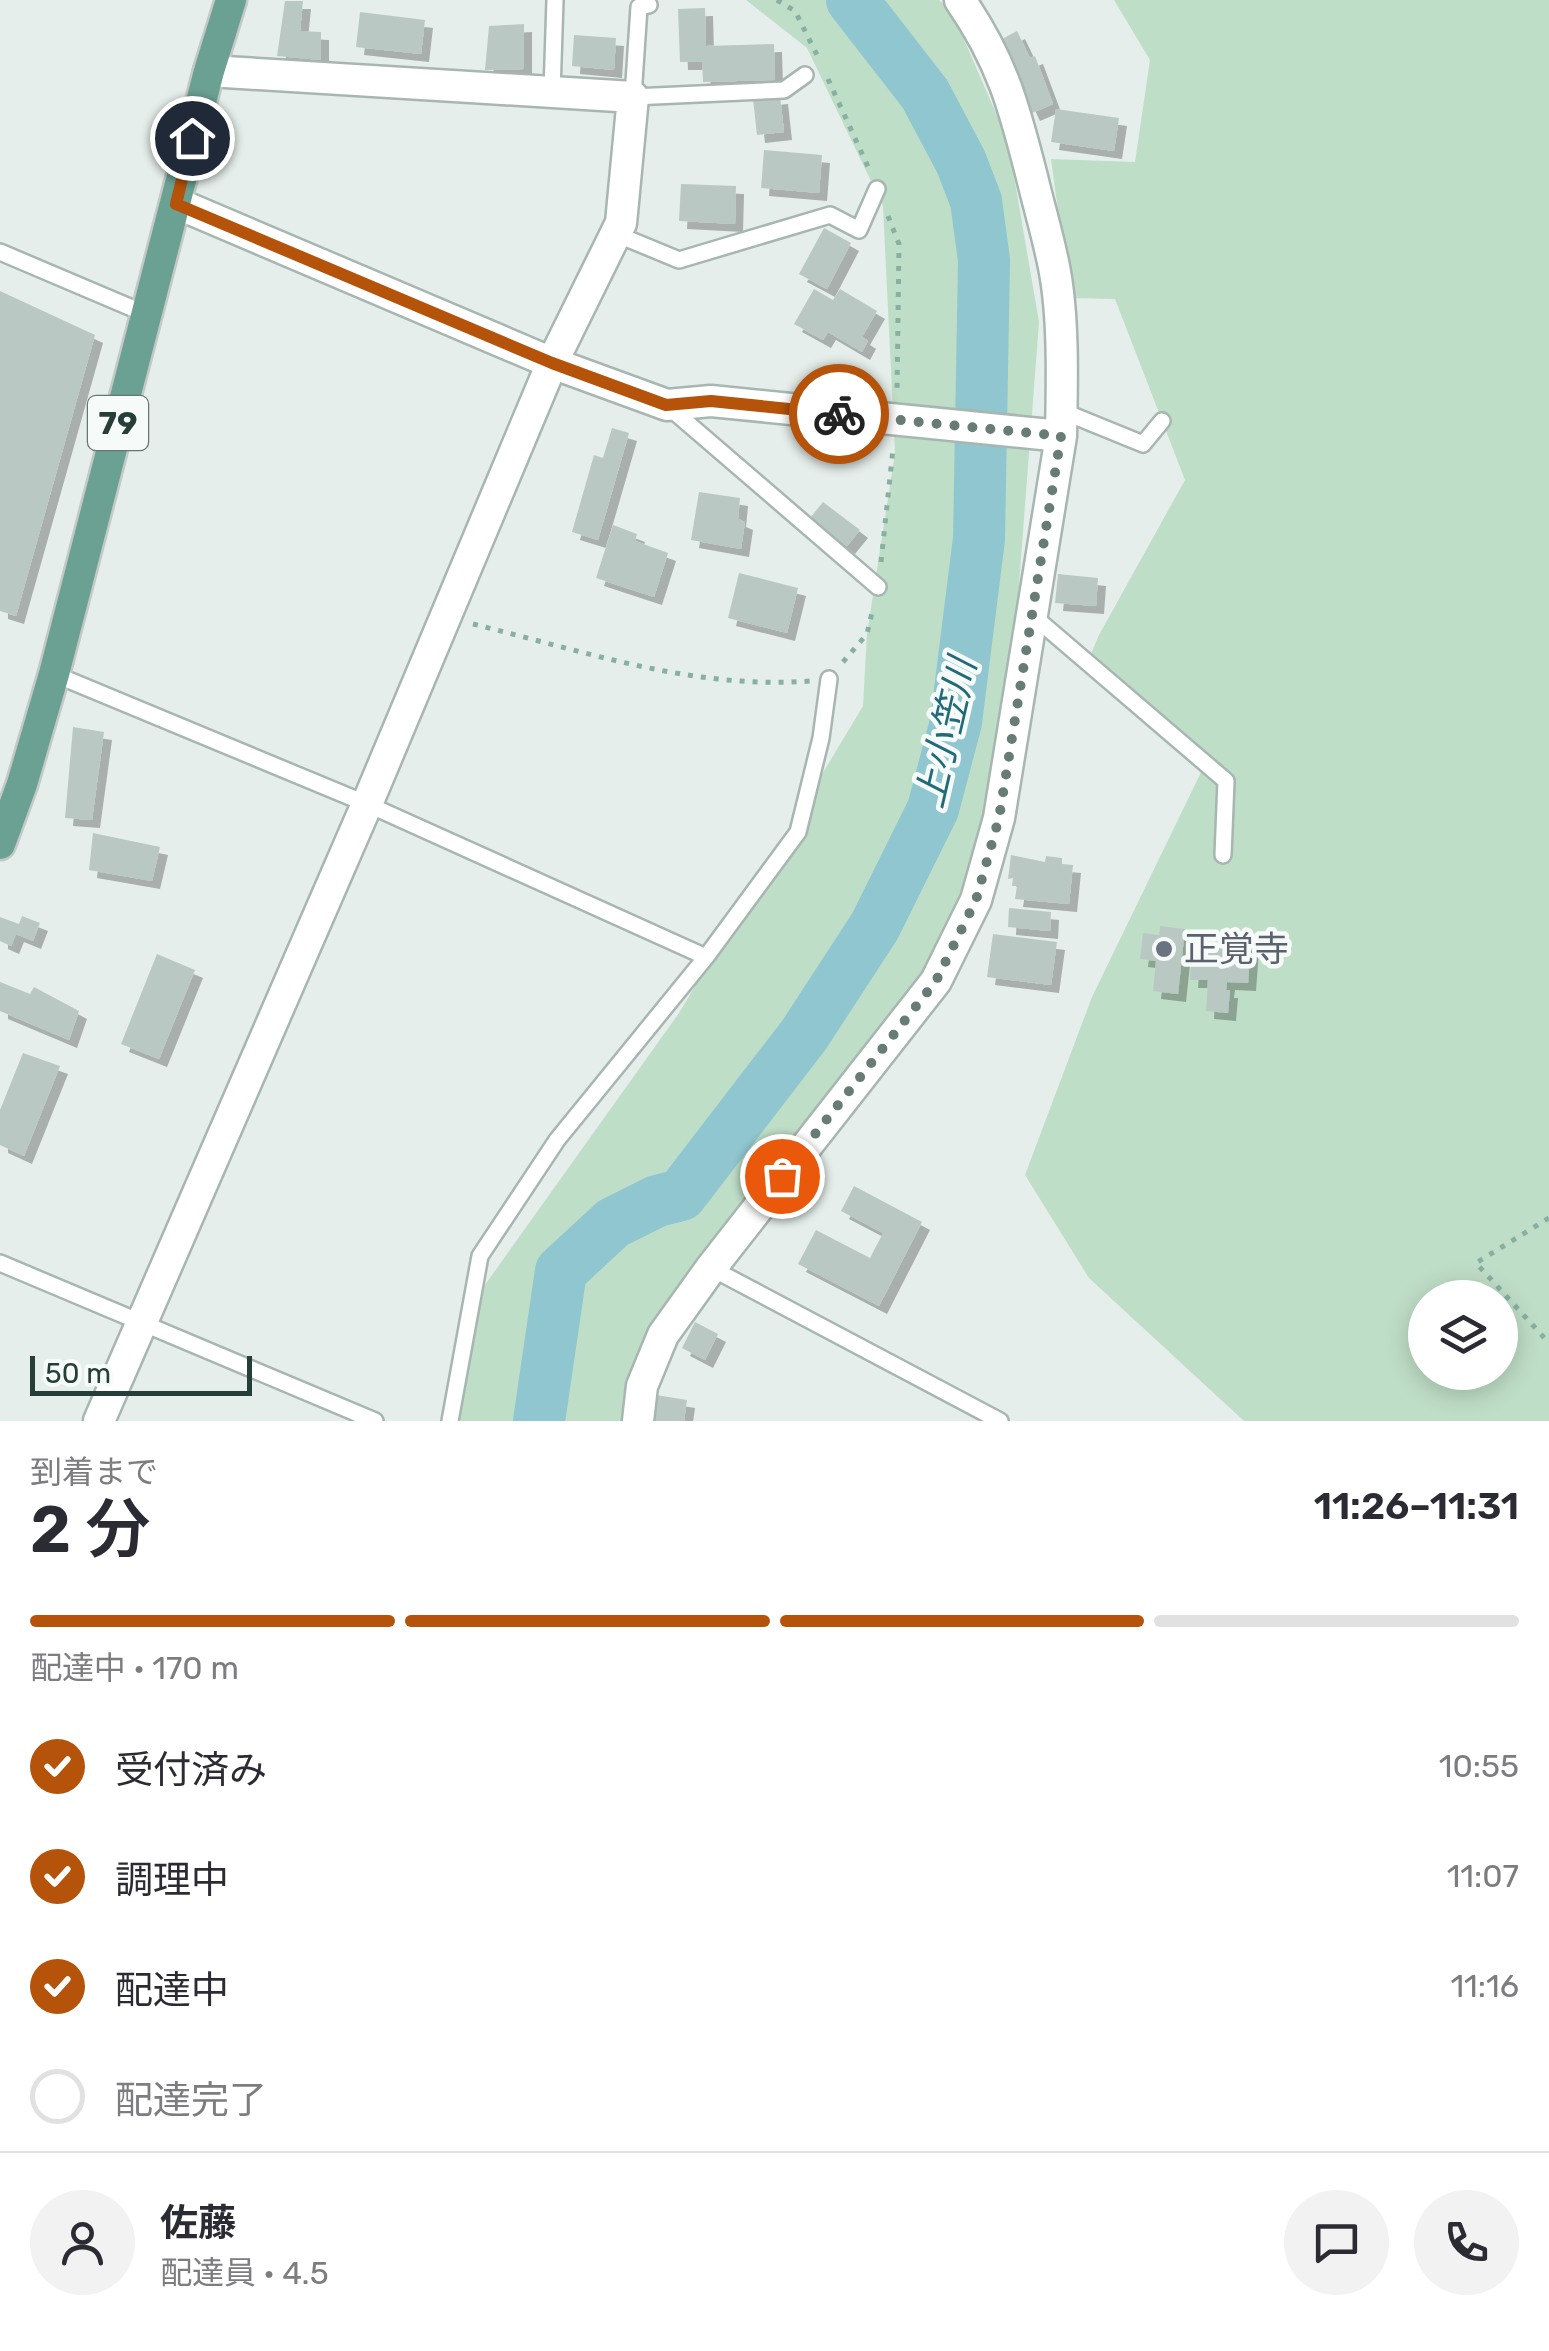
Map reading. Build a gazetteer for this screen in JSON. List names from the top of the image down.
{
  "streets": {
    "main road": ["79"]
  },
  "water": ["上小笠川"],
  "places": ["正覚寺"],
  "scale_bar": "50 m",
  "page": {
    "scale": "50 m",
    "heading": ["2 分", "到着まで", "11:26–11:31"],
    "panel": ["佐藤", "配達員 · 4.5"],
    "bar": "配達中 · 170 m",
    "list": [
      ["受付済み", "10:55"],
      ["調理中", "11:07"],
      ["配達中", "11:16"],
      "配達完了"
    ]
  }
}
